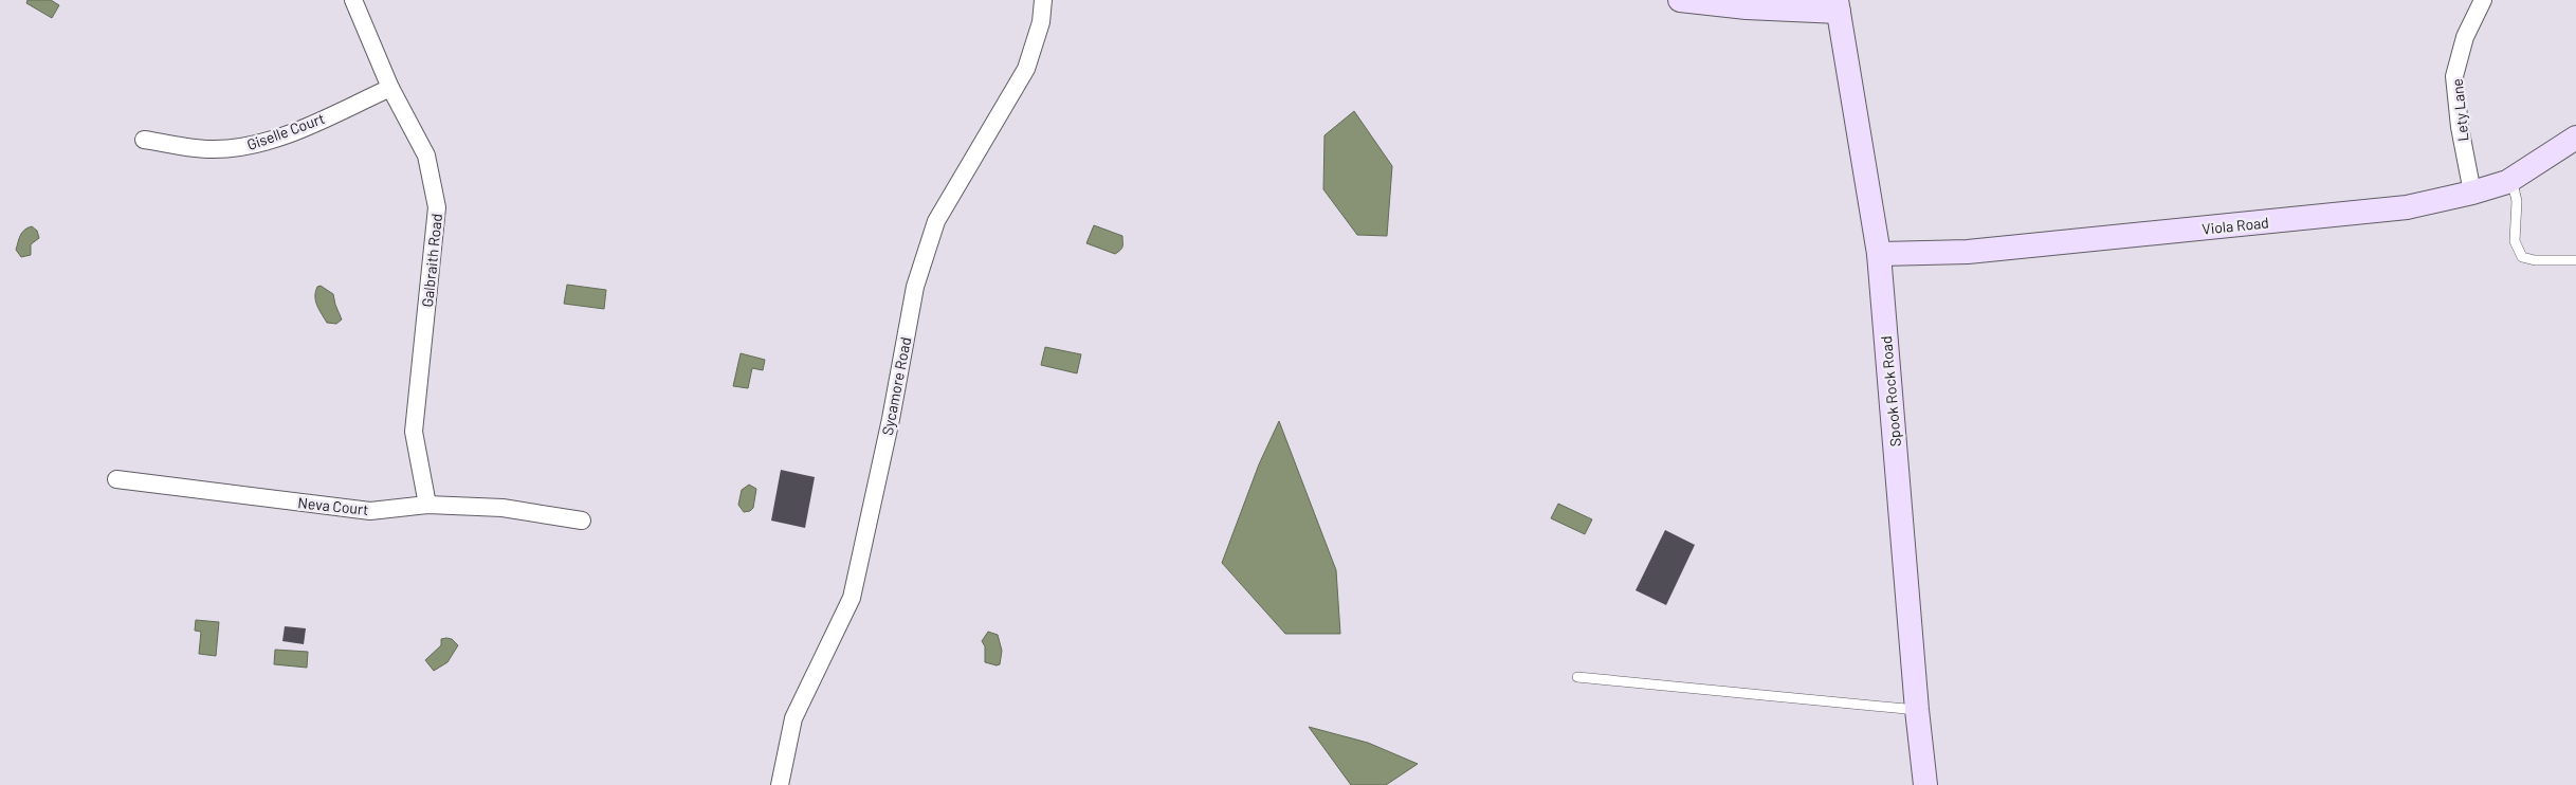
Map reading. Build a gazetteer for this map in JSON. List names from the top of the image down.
{
  "streets": {
    "street": [
      "Lety Lane",
      "Giselle Court",
      "Viola Road",
      "Galbraith Road",
      "Sycamore Road",
      "Spook Rock Road",
      "Neva Court"
    ]
  },
  "crossings": [
    ["Lety Lane", "Viola Road"],
    ["Giselle Court", "Galbraith Road"],
    ["Viola Road", "Spook Rock Road"],
    ["Galbraith Road", "Neva Court"]
  ]
}
